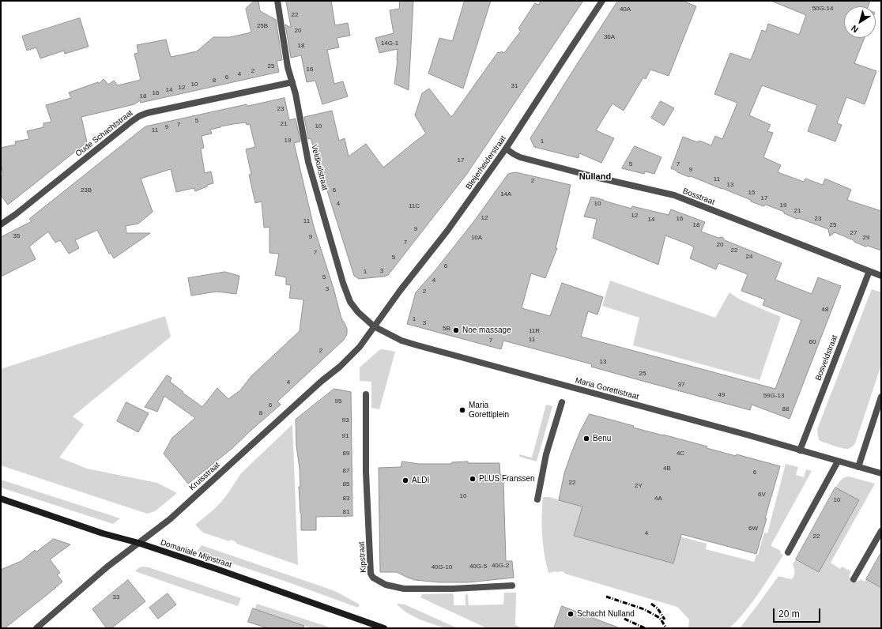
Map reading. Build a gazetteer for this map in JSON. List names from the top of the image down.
{
  "streets": {
    "main road": ["Domaniale Mijnstraat"],
    "street": [
      "Oude Schachtstraat",
      "Bleijerheiderstraat",
      "Veldkuilstraat",
      "Bosstraat",
      "Bosveldstraat",
      "Maria Gorettistraat",
      "Kruisstraat",
      "Kipstraat"
    ]
  },
  "crossings": [
    ["Oude Schachtstraat", "Veldkuilstraat"],
    ["Bleijerheiderstraat", "Veldkuilstraat"],
    ["Bleijerheiderstraat", "Bosstraat"],
    ["Bleijerheiderstraat", "Maria Gorettistraat"],
    ["Bleijerheiderstraat", "Kruisstraat"],
    ["Veldkuilstraat", "Maria Gorettistraat"],
    ["Veldkuilstraat", "Kruisstraat"],
    ["Bosstraat", "Bosveldstraat"],
    ["Bosveldstraat", "Maria Gorettistraat"],
    ["Maria Gorettistraat", "Kruisstraat"],
    ["Kruisstraat", "Domaniale Mijnstraat"]
  ],
  "districts": ["Nulland"],
  "places": [
    "Noe massage",
    "Maria Gorettiplein",
    "Benu",
    "PLUS Franssen",
    "ALDI",
    "Schacht Nulland"
  ],
  "house_numbers": [
    "50G-14",
    "40A",
    "22",
    "25B",
    "20",
    "36A",
    "14G-1",
    "18",
    "25",
    "16",
    "2",
    "4",
    "6",
    "8",
    "10",
    "31",
    "12",
    "14",
    "16",
    "18",
    "23",
    "5",
    "21",
    "7",
    "10",
    "9",
    "11",
    "19",
    "1",
    "17",
    "5",
    "7",
    "9",
    "11",
    "2",
    "13",
    "23B",
    "6",
    "15",
    "14A",
    "17",
    "4",
    "10",
    "19",
    "11C",
    "21",
    "12",
    "12",
    "16",
    "23",
    "14",
    "11",
    "18",
    "25",
    "9",
    "27",
    "35",
    "9",
    "10A",
    "29",
    "7",
    "20",
    "22",
    "7",
    "24",
    "5",
    "6",
    "3",
    "1",
    "5",
    "4",
    "3",
    "2",
    "48",
    "1",
    "3",
    "5B",
    "11R",
    "11",
    "7",
    "60",
    "2",
    "13",
    "25",
    "4",
    "37",
    "49",
    "59G-13",
    "95",
    "6",
    "88",
    "8",
    "93",
    "91",
    "89",
    "4C",
    "4B",
    "87",
    "6",
    "22",
    "85",
    "2Y",
    "6V",
    "10",
    "83",
    "4A",
    "10",
    "81",
    "6W",
    "4",
    "22",
    "40G-2",
    "40G-5",
    "40G-10",
    "33"
  ],
  "scale_bar": "20 m",
  "north": "bottom left"
}
